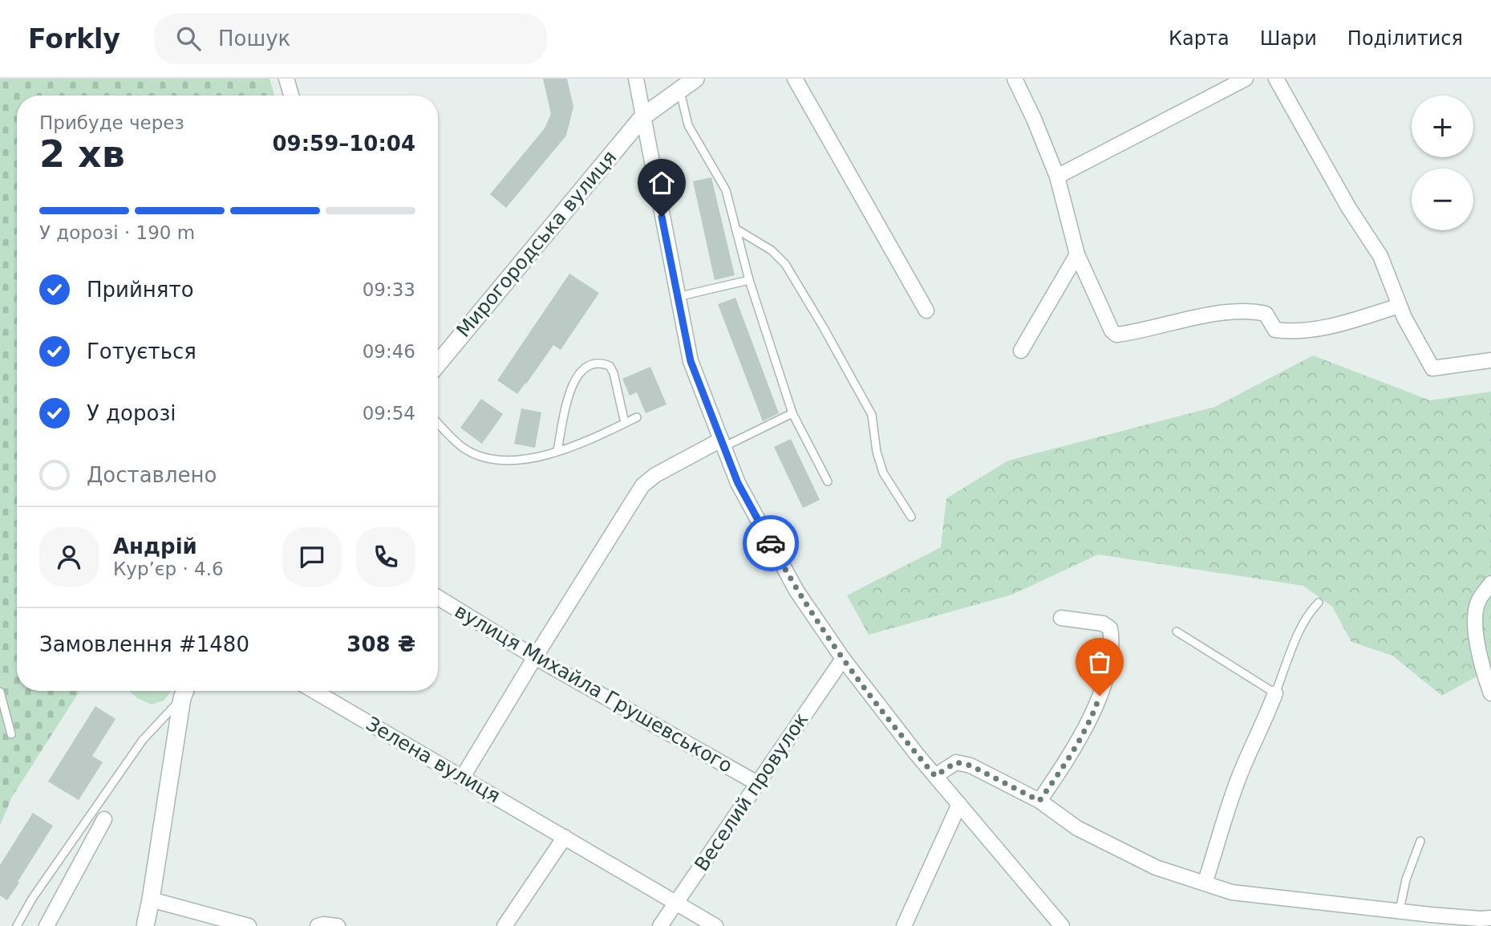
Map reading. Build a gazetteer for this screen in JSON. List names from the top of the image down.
{
  "streets": {
    "street": [
      "Мирогородська вулиця",
      "вулиця Михайла Грушевського",
      "Зелена вулиця",
      "Веселий провулок"
    ]
  },
  "crossings": [
    ["вулиця Михайла Грушевського", "Веселий провулок"],
    ["Зелена вулиця", "Веселий провулок"]
  ],
  "page": {
    "header": "Forkly",
    "search": "Пошук",
    "nav": ["Карта", "Шари", "Поділитися"],
    "map_buttons": ["+", "−"],
    "heading": ["2 хв", "Прибуде через", "09:59–10:04"],
    "panel": [
      "Андрій",
      "Кур’єр · 4.6",
      "Замовлення #1480",
      "308 ₴"
    ],
    "bar": "У дорозі · 190 m",
    "list": [
      ["Прийнято", "09:33"],
      ["Готується", "09:46"],
      ["У дорозі", "09:54"],
      "Доставлено"
    ]
  }
}
